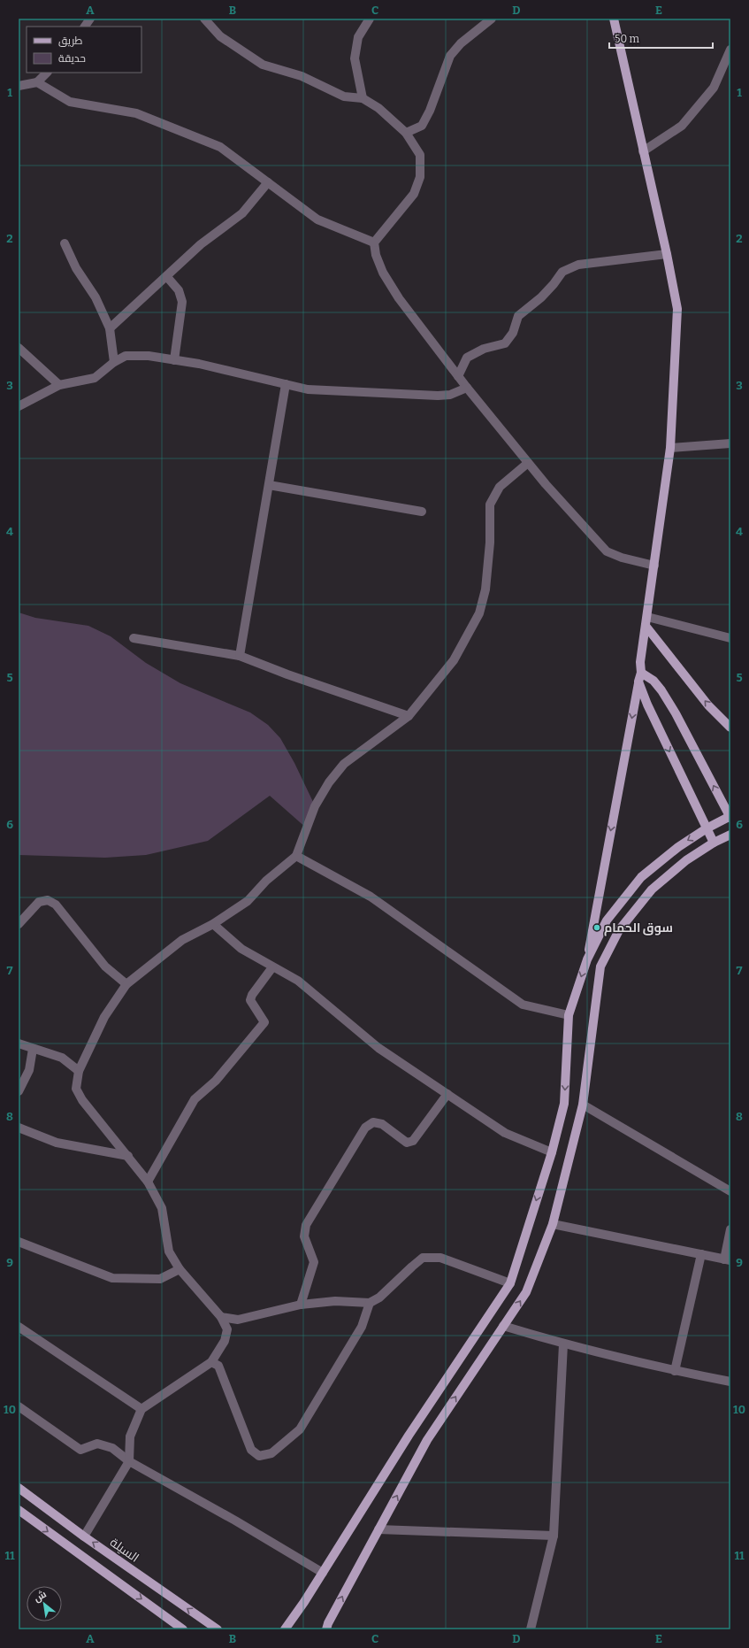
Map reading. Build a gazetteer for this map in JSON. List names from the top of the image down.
{
  "streets": {
    "main road": ["السيلة"]
  },
  "places": ["سوق الحمام"],
  "legend": ["طريق", "حديقة"],
  "scale_bar": "50 m",
  "north": "top left",
  "grid": {
    "columns": [
      "A",
      "B",
      "C",
      "D",
      "E"
    ],
    "rows": [
      "1",
      "2",
      "3",
      "4",
      "5",
      "6",
      "7",
      "8",
      "9",
      "10",
      "11"
    ]
  }
}
